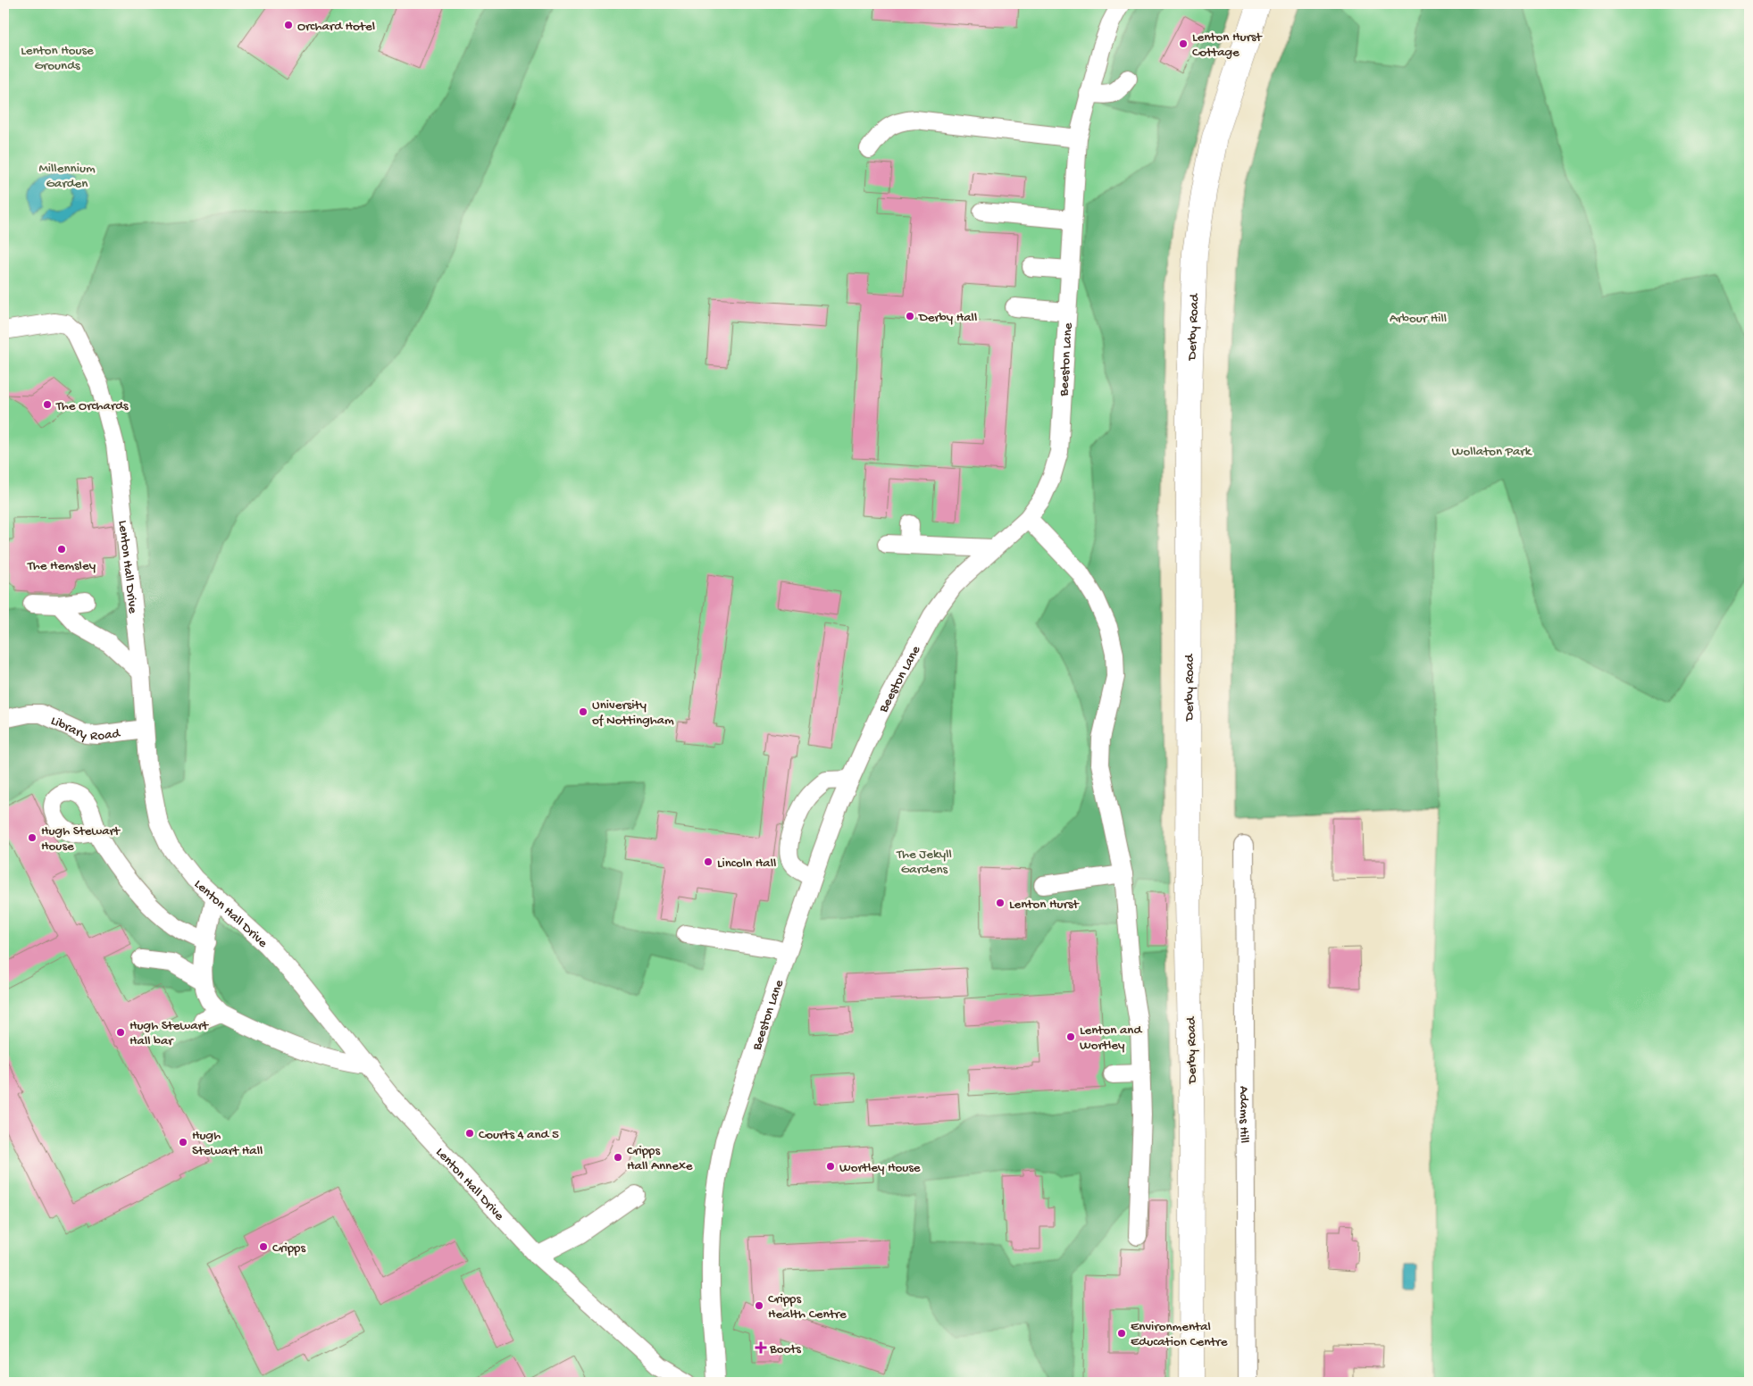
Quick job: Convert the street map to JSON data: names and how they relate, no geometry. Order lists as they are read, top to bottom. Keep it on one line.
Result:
{"streets":{"highway":["Derby Road"],"street":["Beeston Lane","Lenton Hall Drive","Library Road","Adams Hill"]},"crossings":[["Lenton Hall Drive","Library Road"]],"parks":["Lenton House Grounds","Millennium Garden","Arbour Hill","Wollaton Park","The Jekyll Gardens"],"places":{"other":["Orchard Hotel","Lenton Hurst Cottage","Derby Hall","The Orchards","The Hemsley","University of Nottingham","Hugh Stewart House","Lincoln Hall","Lenton Hurst","Hugh Stewart Hall bar","Lenton and Wortley","Courts 4 and 5","Hugh Stewart Hall","Cripps Hall Annexe","Wortley House","Cripps","Cripps Health Centre","Environmental Education Centre"],"health":["Boots"]}}
